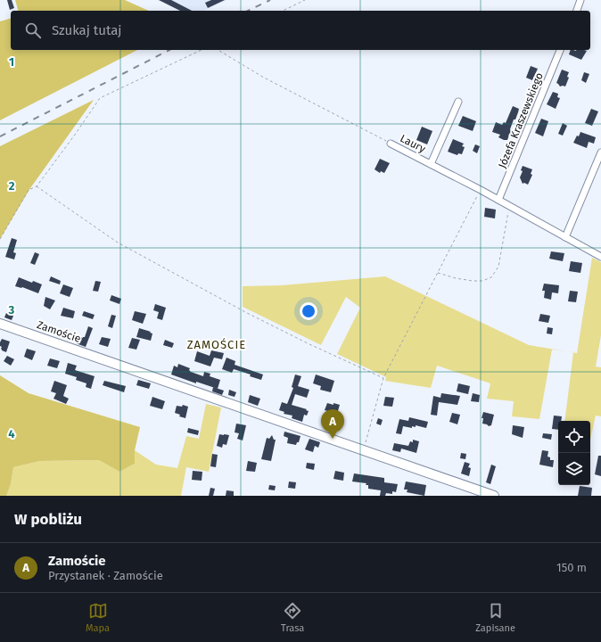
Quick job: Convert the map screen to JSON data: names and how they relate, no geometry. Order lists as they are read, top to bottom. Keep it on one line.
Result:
{"streets":{"street":["Józefa Kraszewskiego","Laury","Zamoście"]},"crossings":[["Józefa Kraszewskiego","Laury"]],"districts":["ZAMOŚCIE"],"page":{"search":"Szukaj tutaj","pins":"A","heading":"W pobliżu","list":[{"mark":"A","name":"Zamoście","note":"Przystanek · Zamoście","value":"150 m"}],"nav":["Mapa","Trasa","Zapisane"]},"grid":{"rows":["1","2","3","4"]}}
